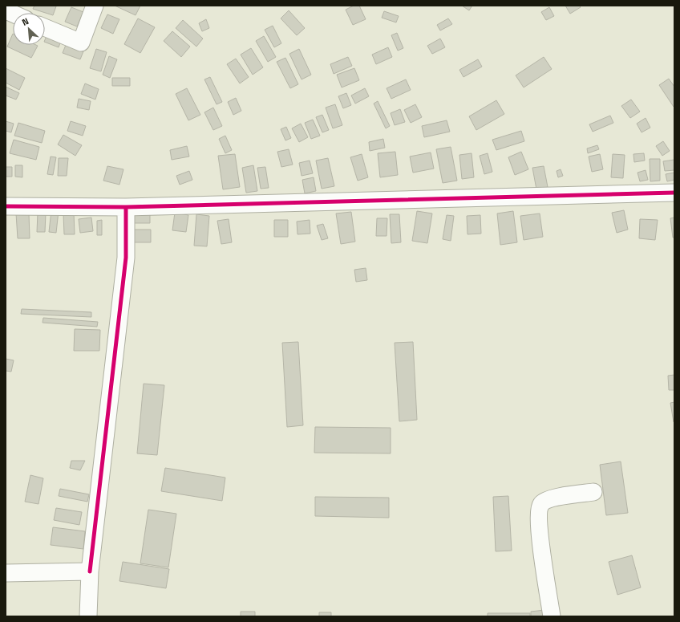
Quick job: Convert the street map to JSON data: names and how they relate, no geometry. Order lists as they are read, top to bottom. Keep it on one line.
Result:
{"north":"top left"}
